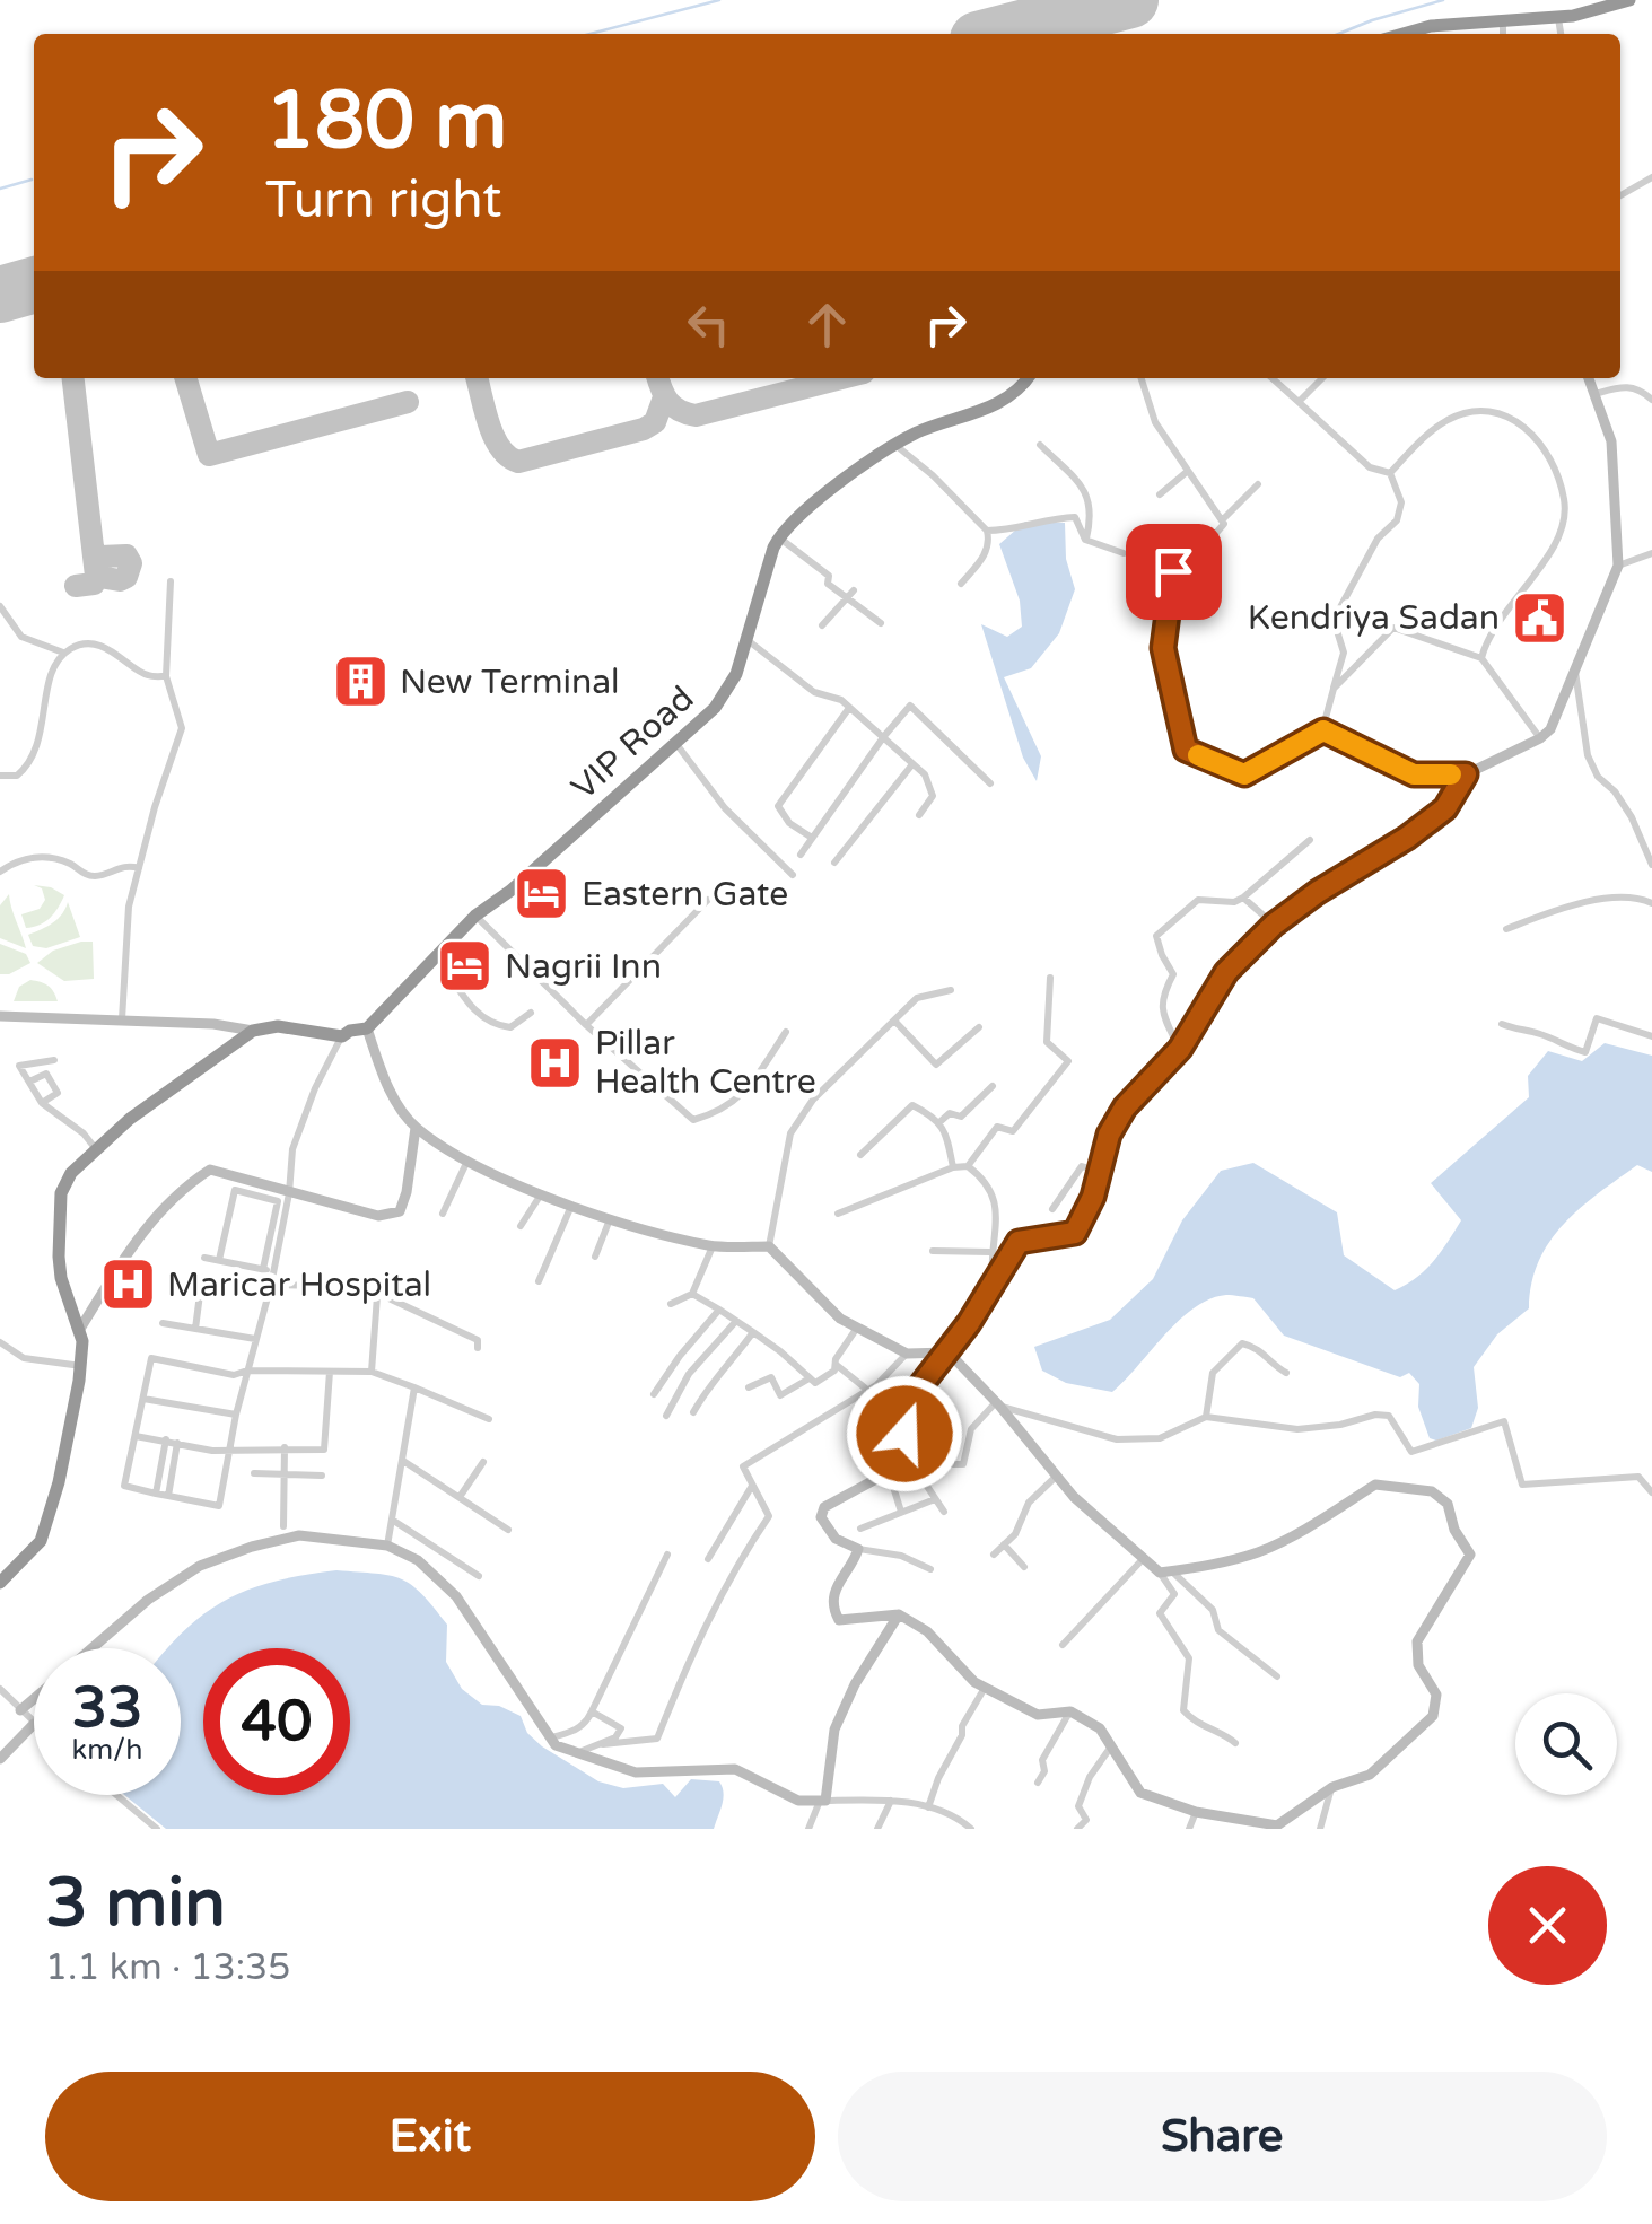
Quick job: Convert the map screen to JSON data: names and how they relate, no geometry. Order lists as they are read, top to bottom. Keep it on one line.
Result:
{"streets":{"highway":["VIP Road"]},"places":{"public building":["Kendriya Sadan"],"building":["New Terminal"],"hotel":["Eastern Gate","Nagrii Inn"],"hospital":["Pillar Health Centre","Maricar Hospital"]},"page":{"turn":["180 m","Turn right"],"speed":"33 km/h","limit":"40","heading":["3 min","1.1 km · 13:35"],"buttons":["Exit","Share"]}}
